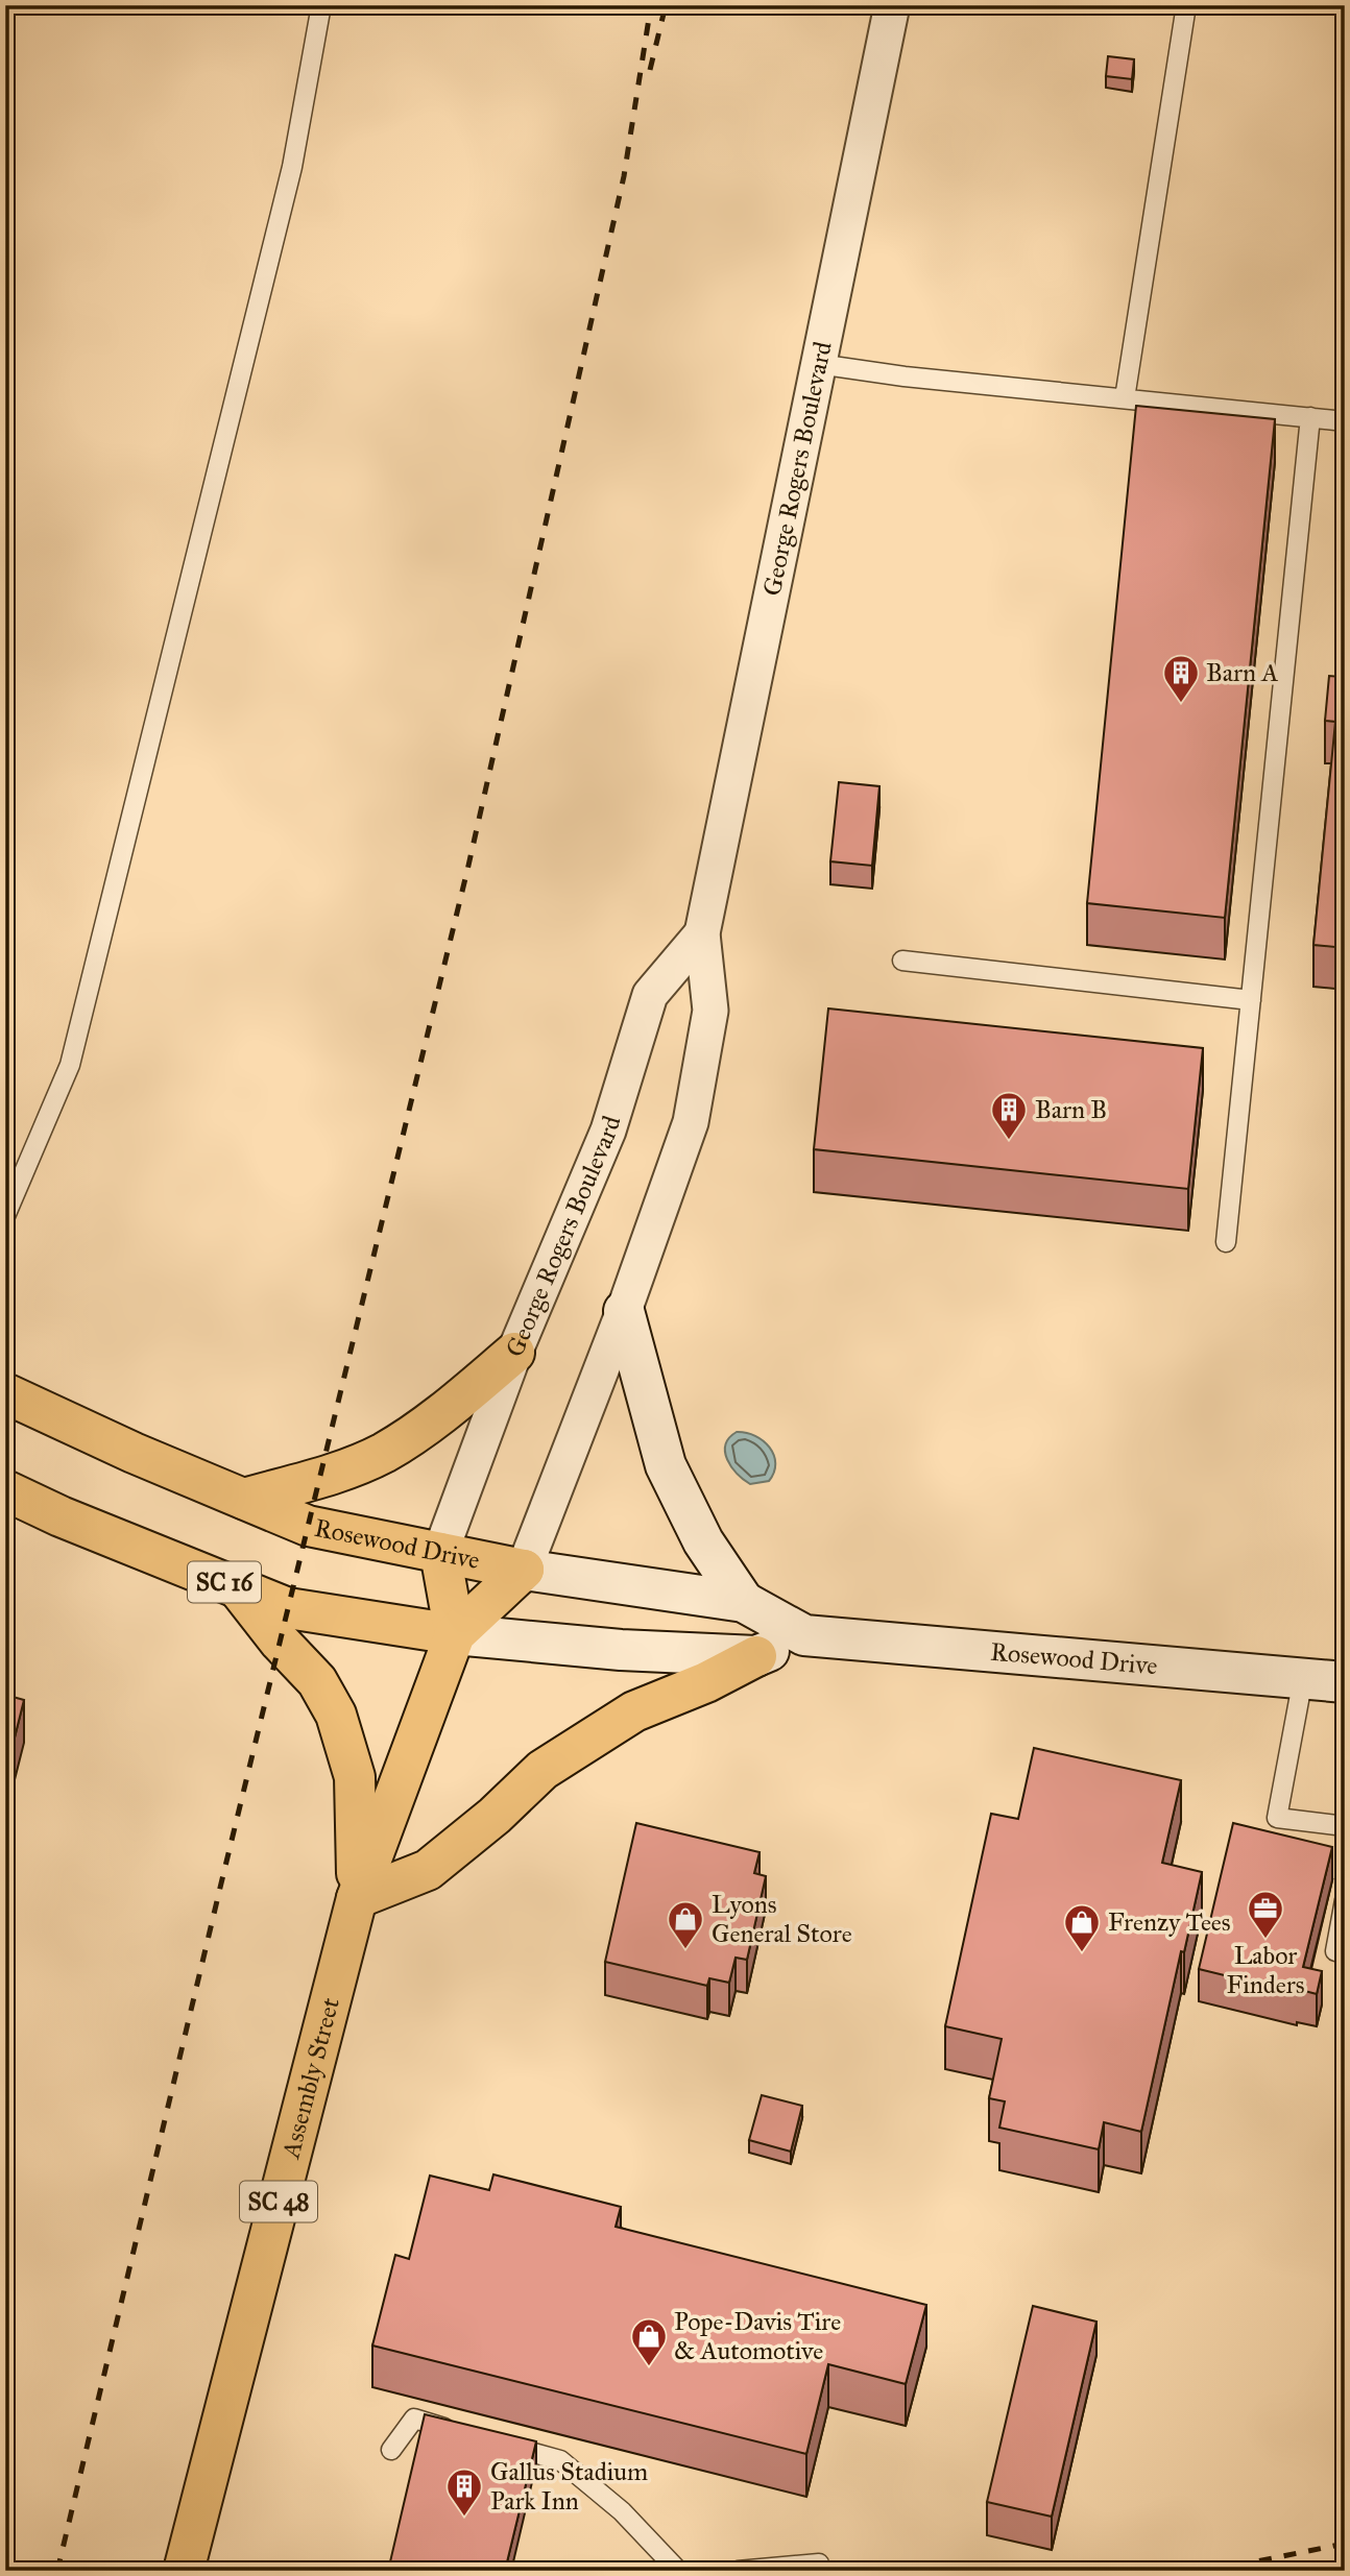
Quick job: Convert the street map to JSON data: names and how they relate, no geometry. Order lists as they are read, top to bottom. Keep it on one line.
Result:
{"streets":{"main road":["Rosewood Drive","SC 16","Assembly Street","SC 48"],"street":["George Rogers Boulevard"]},"crossings":[["George Rogers Boulevard","Rosewood Drive"],["George Rogers Boulevard","Assembly Street"],["Rosewood Drive","Assembly Street"]],"places":{"building":["Barn A","Barn B","Gallus Stadium Park Inn"],"office":["Labor Finders"],"shop":["Lyons General Store","Frenzy Tees","Pope-Davis Tire & Automotive"]}}
